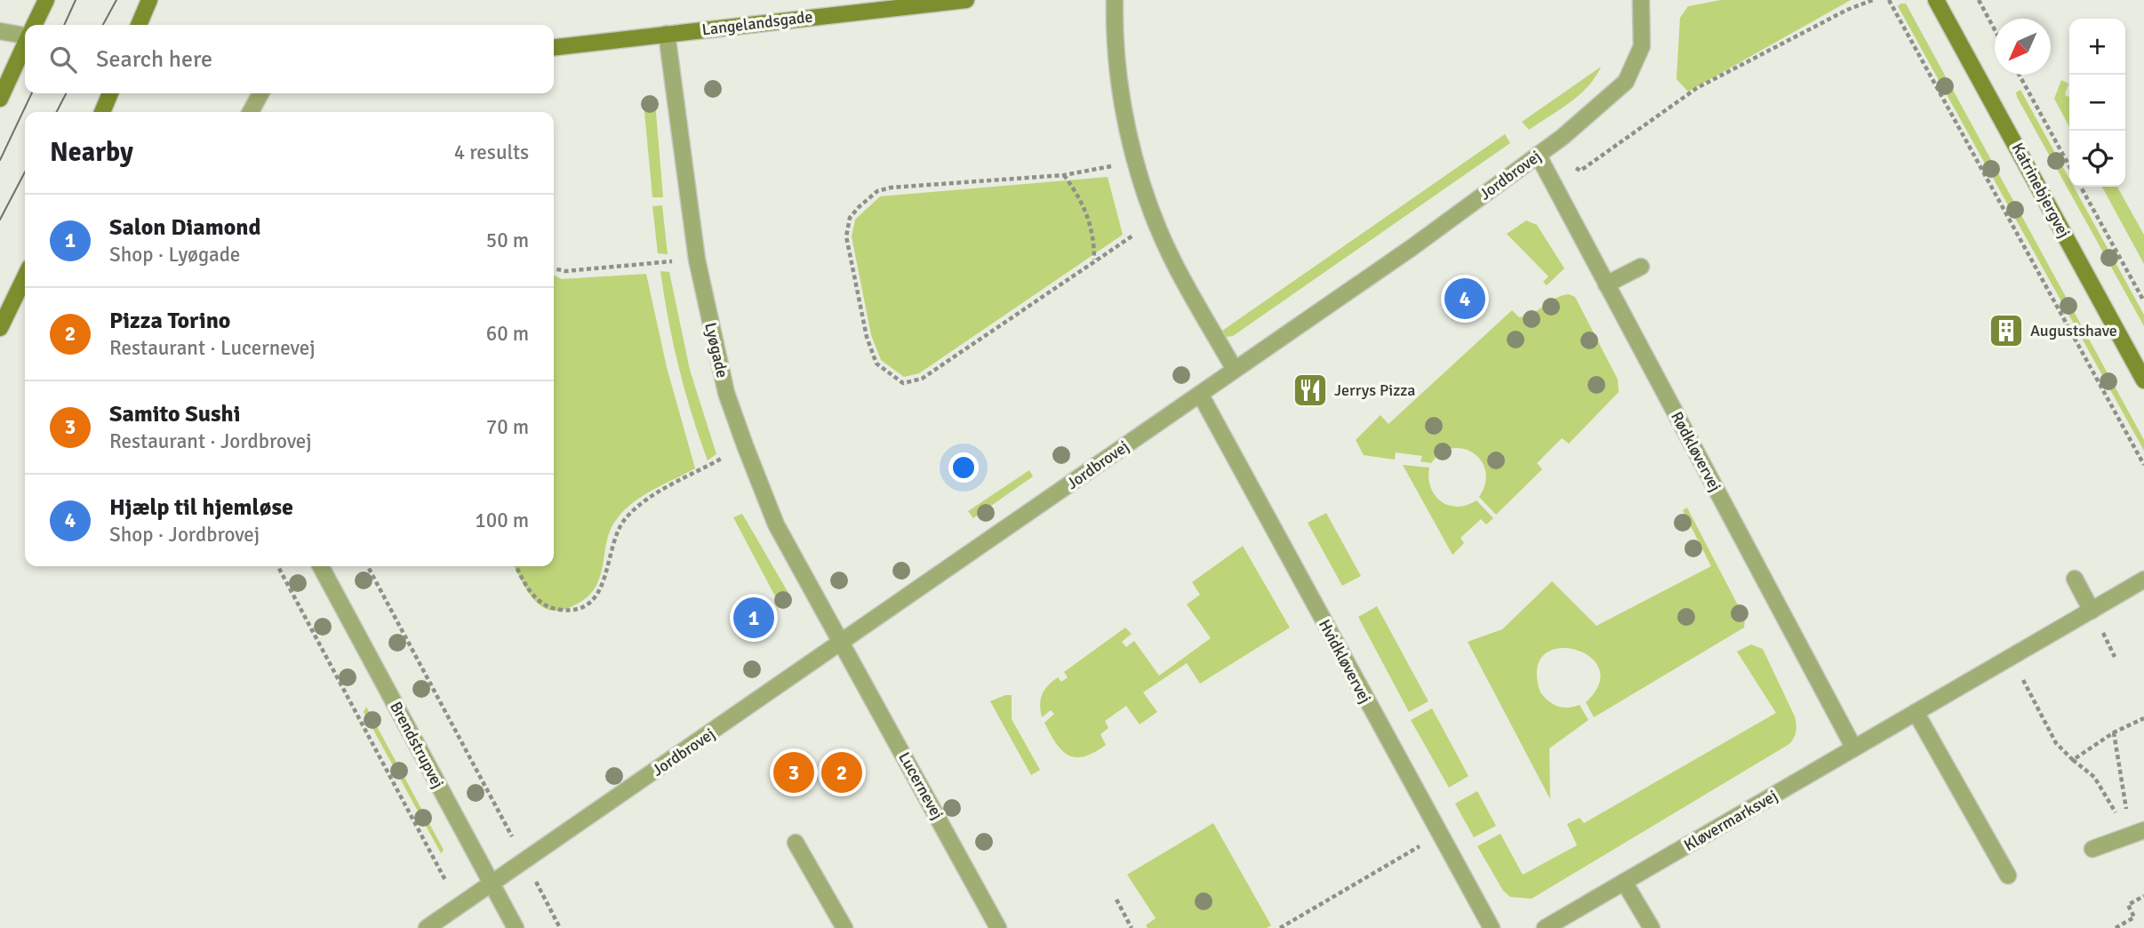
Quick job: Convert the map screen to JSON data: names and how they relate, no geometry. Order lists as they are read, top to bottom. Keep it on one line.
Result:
{"streets":{"street":["Langelandsgade","Jordbrovej","Katrinebjergvej","Lyøgade","Rødkløvervej","Hvidkløvervej","Brendstrupvej","Lucernevej","Kløvermarksvej"]},"crossings":[["Langelandsgade","Lyøgade"],["Jordbrovej","Lyøgade"],["Jordbrovej","Rødkløvervej"],["Jordbrovej","Hvidkløvervej"],["Jordbrovej","Brendstrupvej"],["Jordbrovej","Lucernevej"],["Lyøgade","Lucernevej"],["Rødkløvervej","Kløvermarksvej"]],"places":{"building":["Augustshave"],"restaurant":["Jerrys Pizza"]},"north":"bottom left","page":{"map_buttons":["+","−"],"search":"Search here","heading":["Nearby","4 results"],"list":[{"mark":"1","name":"Salon Diamond","note":"Shop · Lyøgade","value":"50 m"},{"mark":"2","name":"Pizza Torino","note":"Restaurant · Lucernevej","value":"60 m"},{"mark":"3","name":"Samito Sushi","note":"Restaurant · Jordbrovej","value":"70 m"},{"mark":"4","name":"Hjælp til hjemløse","note":"Shop · Jordbrovej","value":"100 m"}],"pins":["4","1","2","3"]}}
